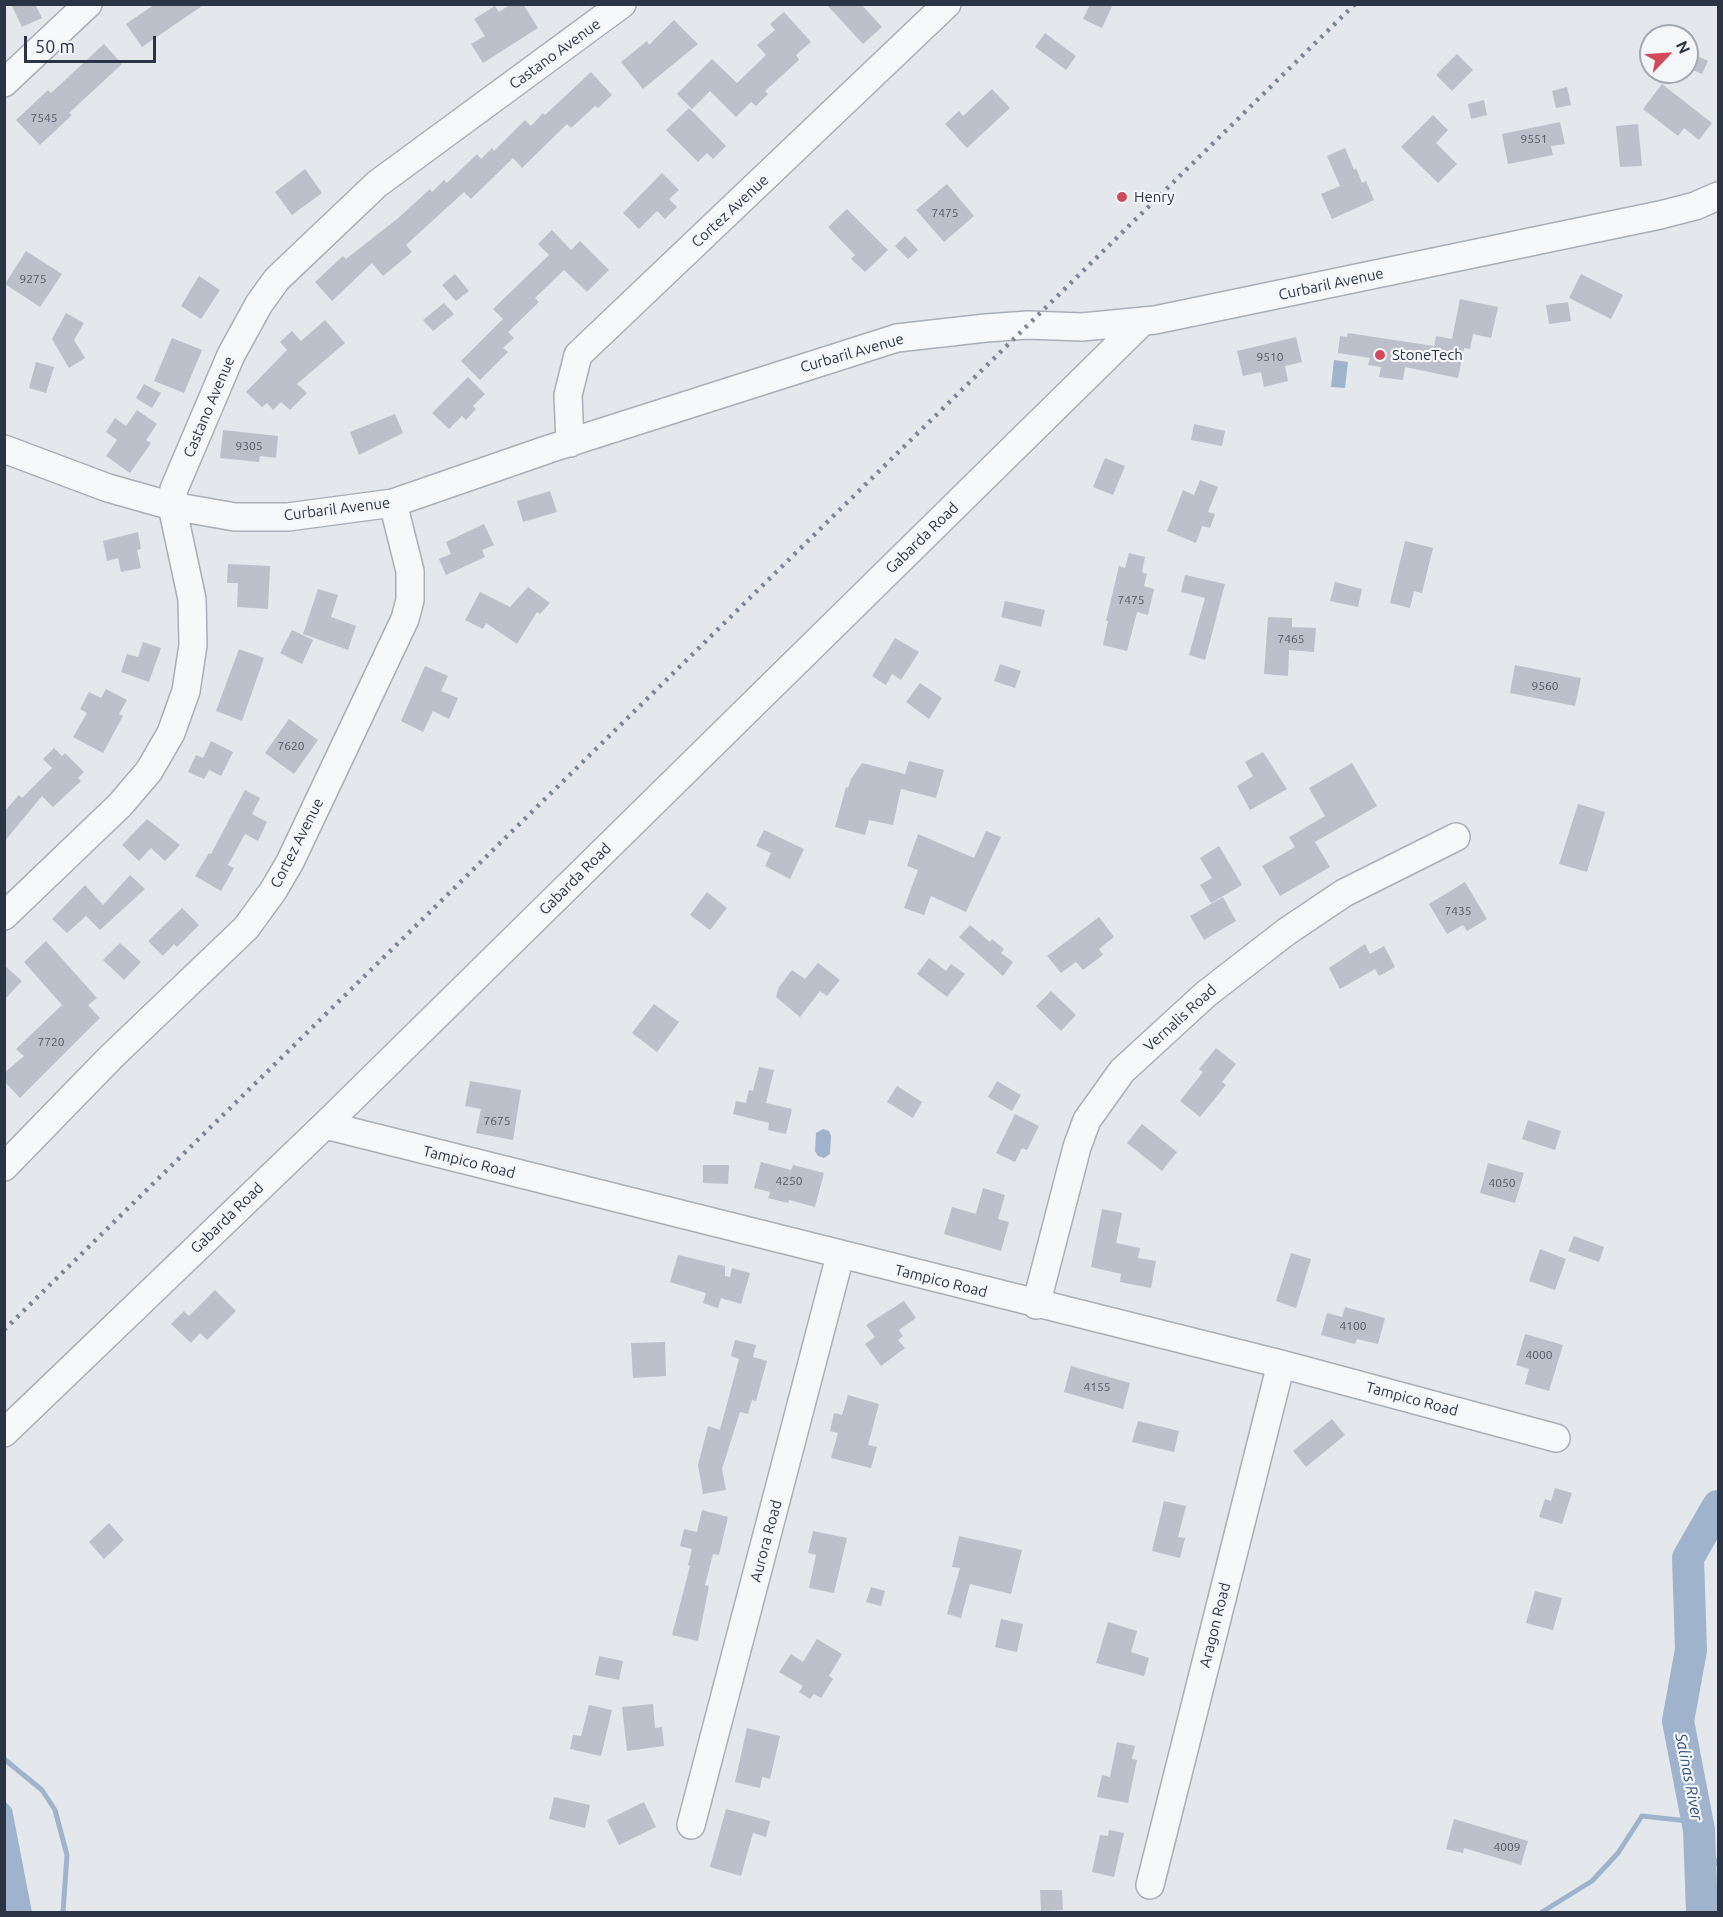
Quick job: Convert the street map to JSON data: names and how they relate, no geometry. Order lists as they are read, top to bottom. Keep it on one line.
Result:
{"streets":{"street":["Castano Avenue","Cortez Avenue","Curbaril Avenue","Gabarda Road","Vernalis Road","Tampico Road","Aurora Road","Aragon Road"]},"crossings":[["Castano Avenue","Curbaril Avenue"],["Cortez Avenue","Curbaril Avenue"],["Curbaril Avenue","Gabarda Road"],["Gabarda Road","Tampico Road"],["Vernalis Road","Tampico Road"],["Tampico Road","Aurora Road"],["Tampico Road","Aragon Road"]],"water":["Salinas River"],"places":["Henry","StoneTech"],"house_numbers":["7545","9551","7475","9275","9510","9305","7475","7465","9560","7620","7435","7720","7675","4250","4050","4100","4000","4155","4009"],"scale_bar":"50 m","north":"top right"}
